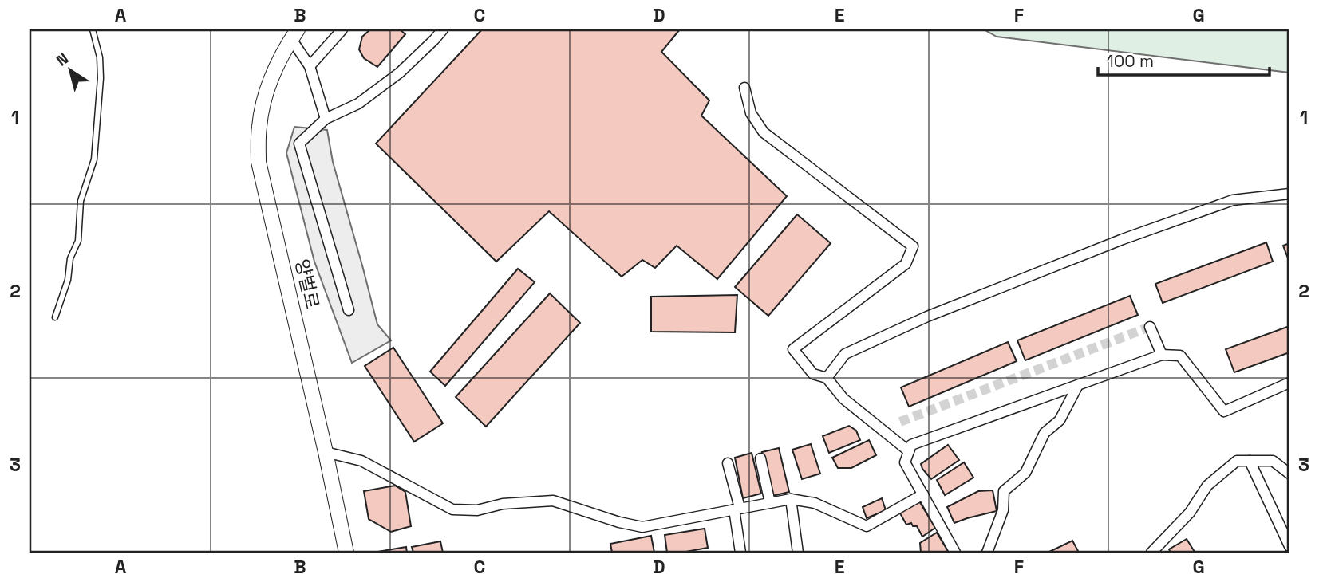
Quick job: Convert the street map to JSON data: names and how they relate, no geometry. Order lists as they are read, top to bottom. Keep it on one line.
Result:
{"streets":{"street":["양벌로"]},"scale_bar":"100 m","north":"top left","grid":{"columns":["A","B","C","D","E","F","G"],"rows":["1","2","3"]}}
